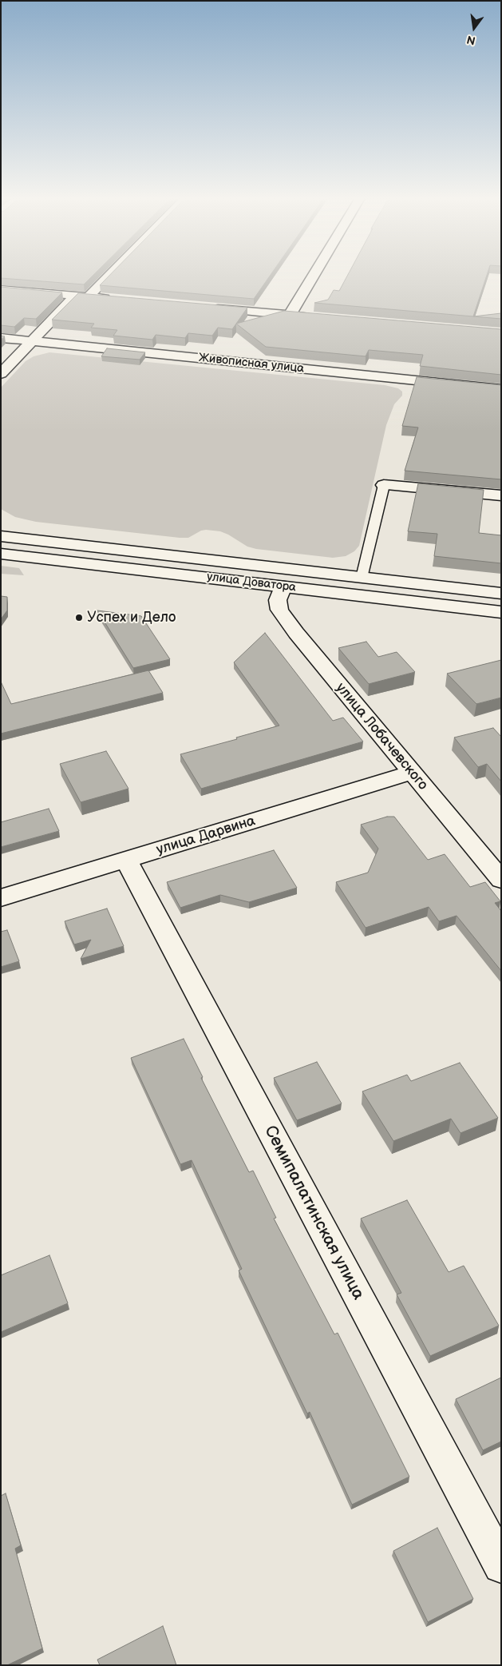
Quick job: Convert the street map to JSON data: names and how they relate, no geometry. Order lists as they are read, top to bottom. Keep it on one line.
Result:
{"streets":{"street":["Живописная улица","улица Доватора","улица Лобачевского","улица Дарвина","Семипалатинская улица"]},"crossings":[["улица Доватора","улица Лобачевского"],["улица Лобачевского","улица Дарвина"],["улица Дарвина","Семипалатинская улица"]],"places":["Успех и Дело"],"north":"bottom"}
